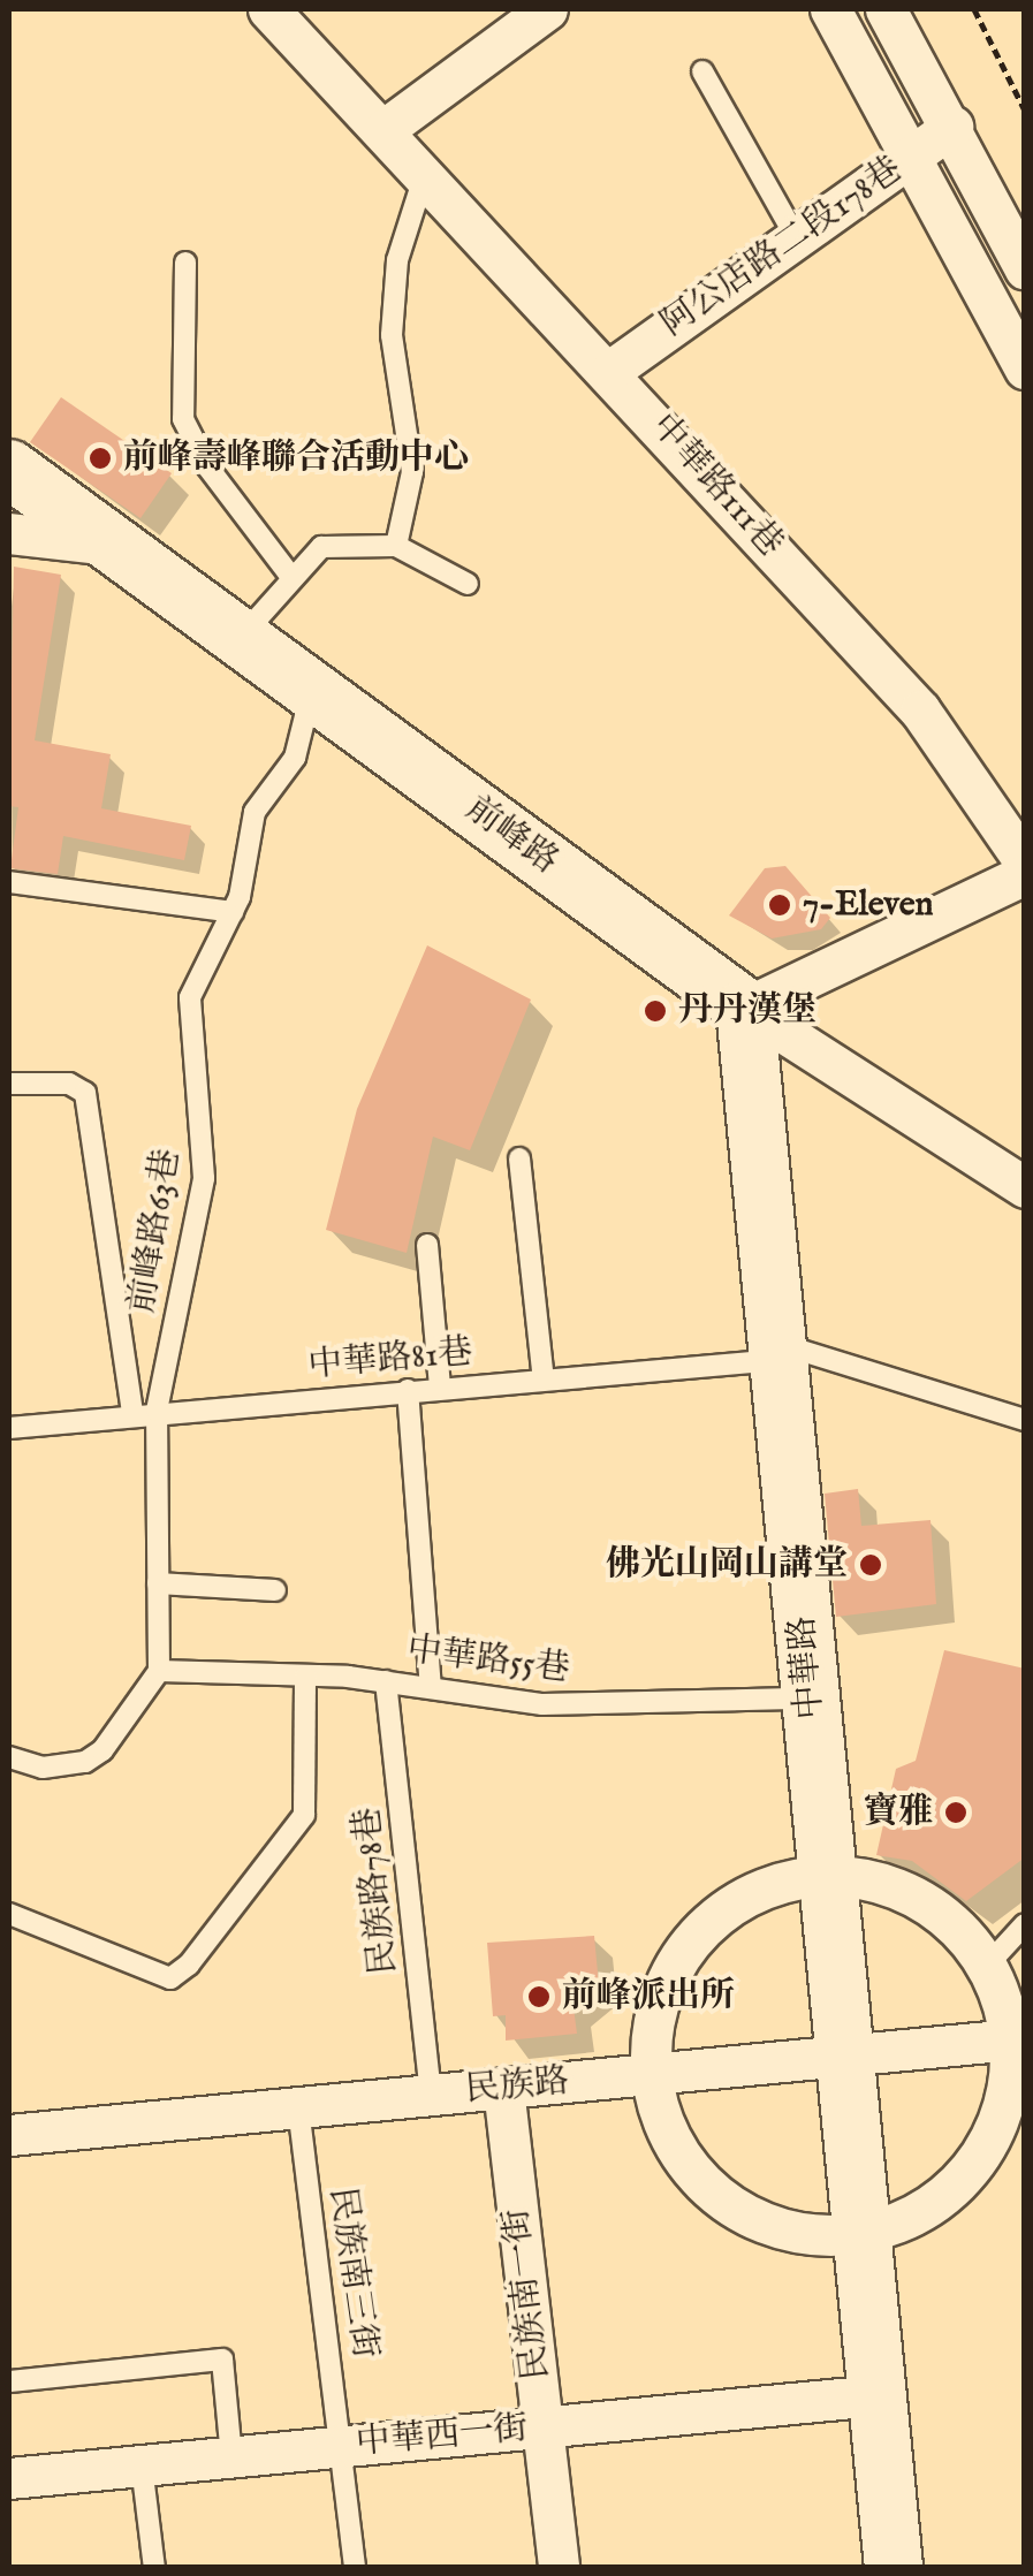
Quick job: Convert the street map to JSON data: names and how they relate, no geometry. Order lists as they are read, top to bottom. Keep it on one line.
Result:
{"streets":{"main road":["前峰路","中華路"],"street":["阿公店路二段178巷","中華路111巷","民族路","民族南一街","中華西一街"],"lane":["前峰路63巷","中華路81巷","中華路55巷","民族路78巷","民族南三街"]},"crossings":[["阿公店路二段178巷","中華路111巷"],["前峰路","前峰路63巷"],["前峰路","中華路"],["前峰路63巷","中華路81巷"],["前峰路63巷","中華路55巷"],["中華路81巷","中華路"],["中華路55巷","中華路"],["中華路55巷","民族路78巷"],["中華路","民族路"],["中華路","中華西一街"],["民族路78巷","民族路"],["民族路","民族南三街"],["民族路","民族南一街"],["民族南三街","中華西一街"],["民族南一街","中華西一街"]],"places":["前峰壽峰聯合活動中心","7-Eleven","丹丹漢堡","佛光山岡山講堂","寶雅","前峰派出所"]}
